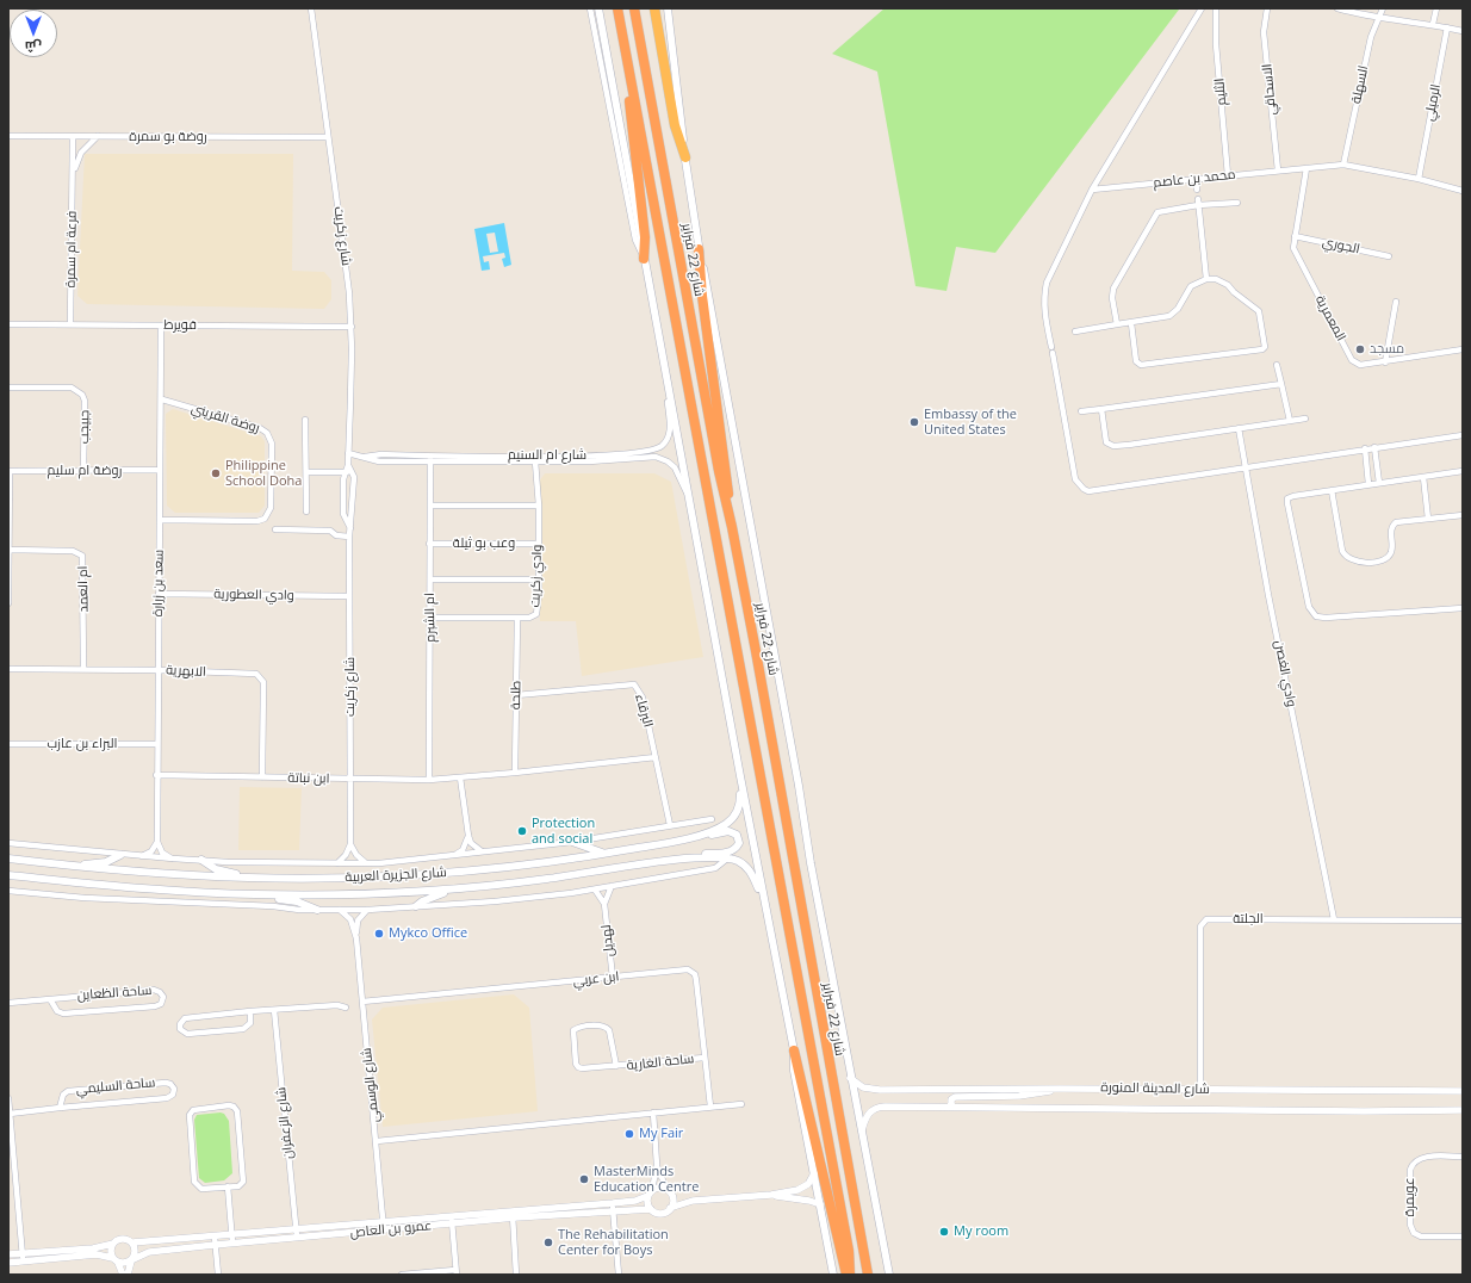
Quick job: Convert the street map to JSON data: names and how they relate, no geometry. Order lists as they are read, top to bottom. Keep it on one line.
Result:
{"streets":{"highway":["شارع 22 فبراير"],"main road":["شارع الجزيرة العربية"],"street":["السهلة","الاسحاقي","الثليم","الرميلي","روضة بو سمرة","محمد بن عاصم","شارع زكريت","الجوري","فرعة ام سمرة","المعمرية","فويرط","روضة القريني","جبيجب","شارع ام السنيم","روضة ام سليم","وعب بو ثيلة","وادي زكريت","سعد بن زرارة","ام العمد","وادي العطورية","ام الشبرم","الابهرية","وادي الغصن","طلحة","البرقاء","البراء بن عازب","ابن نباتة","الجلتة","لهديل","ابن عربي","ساحة الظعاين","ساحة الغارية","شارع الوسمي","ساحة السليمي","شارع المدينة المنورة","شارع الزعفران","عويمرة","عمرو بن العاص"]},"crossings":[["السهلة","محمد بن عاصم"],["الاسحاقي","محمد بن عاصم"],["الثليم","محمد بن عاصم"],["الرميلي","محمد بن عاصم"],["روضة بو سمرة","شارع زكريت"],["روضة بو سمرة","فرعة ام سمرة"],["محمد بن عاصم","المعمرية"],["شارع زكريت","فويرط"],["شارع زكريت","شارع ام السنيم"],["شارع زكريت","وادي العطورية"],["شارع زكريت","ابن نباتة"],["الجوري","المعمرية"],["فرعة ام سمرة","فويرط"],["شارع 22 فبراير","شارع المدينة المنورة"],["فويرط","سعد بن زرارة"],["روضة القريني","سعد بن زرارة"],["جبيجب","روضة ام سليم"],["شارع ام السنيم","وادي زكريت"],["شارع ام السنيم","ام الشبرم"],["روضة ام سليم","سعد بن زرارة"],["وعب بو ثيلة","وادي زكريت"],["وعب بو ثيلة","ام الشبرم"],["وادي زكريت","ام الشبرم"],["وادي زكريت","طلحة"],["سعد بن زرارة","وادي العطورية"],["سعد بن زرارة","الابهرية"],["سعد بن زرارة","البراء بن عازب"],["سعد بن زرارة","ابن نباتة"],["ام العمد","الابهرية"],["ام الشبرم","ابن نباتة"],["الابهرية","ابن نباتة"],["وادي الغصن","الجلتة"],["طلحة","البرقاء"],["طلحة","ابن نباتة"],["البرقاء","ابن نباتة"],["البرقاء","شارع الجزيرة العربية"],["الجلتة","شارع المدينة المنورة"],["لهديل","ابن عربي"],["ابن عربي","ساحة الغارية"],["ابن عربي","شارع الوسمي"],["شارع الوسمي","عمرو بن العاص"],["شارع الزعفران","عمرو بن العاص"]],"places":["مسجد","Embassy of the United States","Philippine School Doha","Protection and social","Mykco Office","My Fair","MasterMinds Education Centre","My room","The Rehabilitation Center for Boys"],"north":"bottom"}
